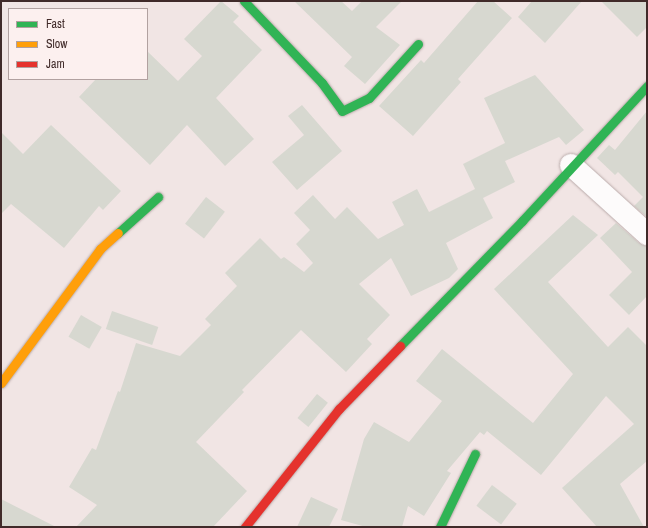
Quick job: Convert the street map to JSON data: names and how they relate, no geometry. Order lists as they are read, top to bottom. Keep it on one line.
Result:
{"legend":["Fast","Slow","Jam"]}
